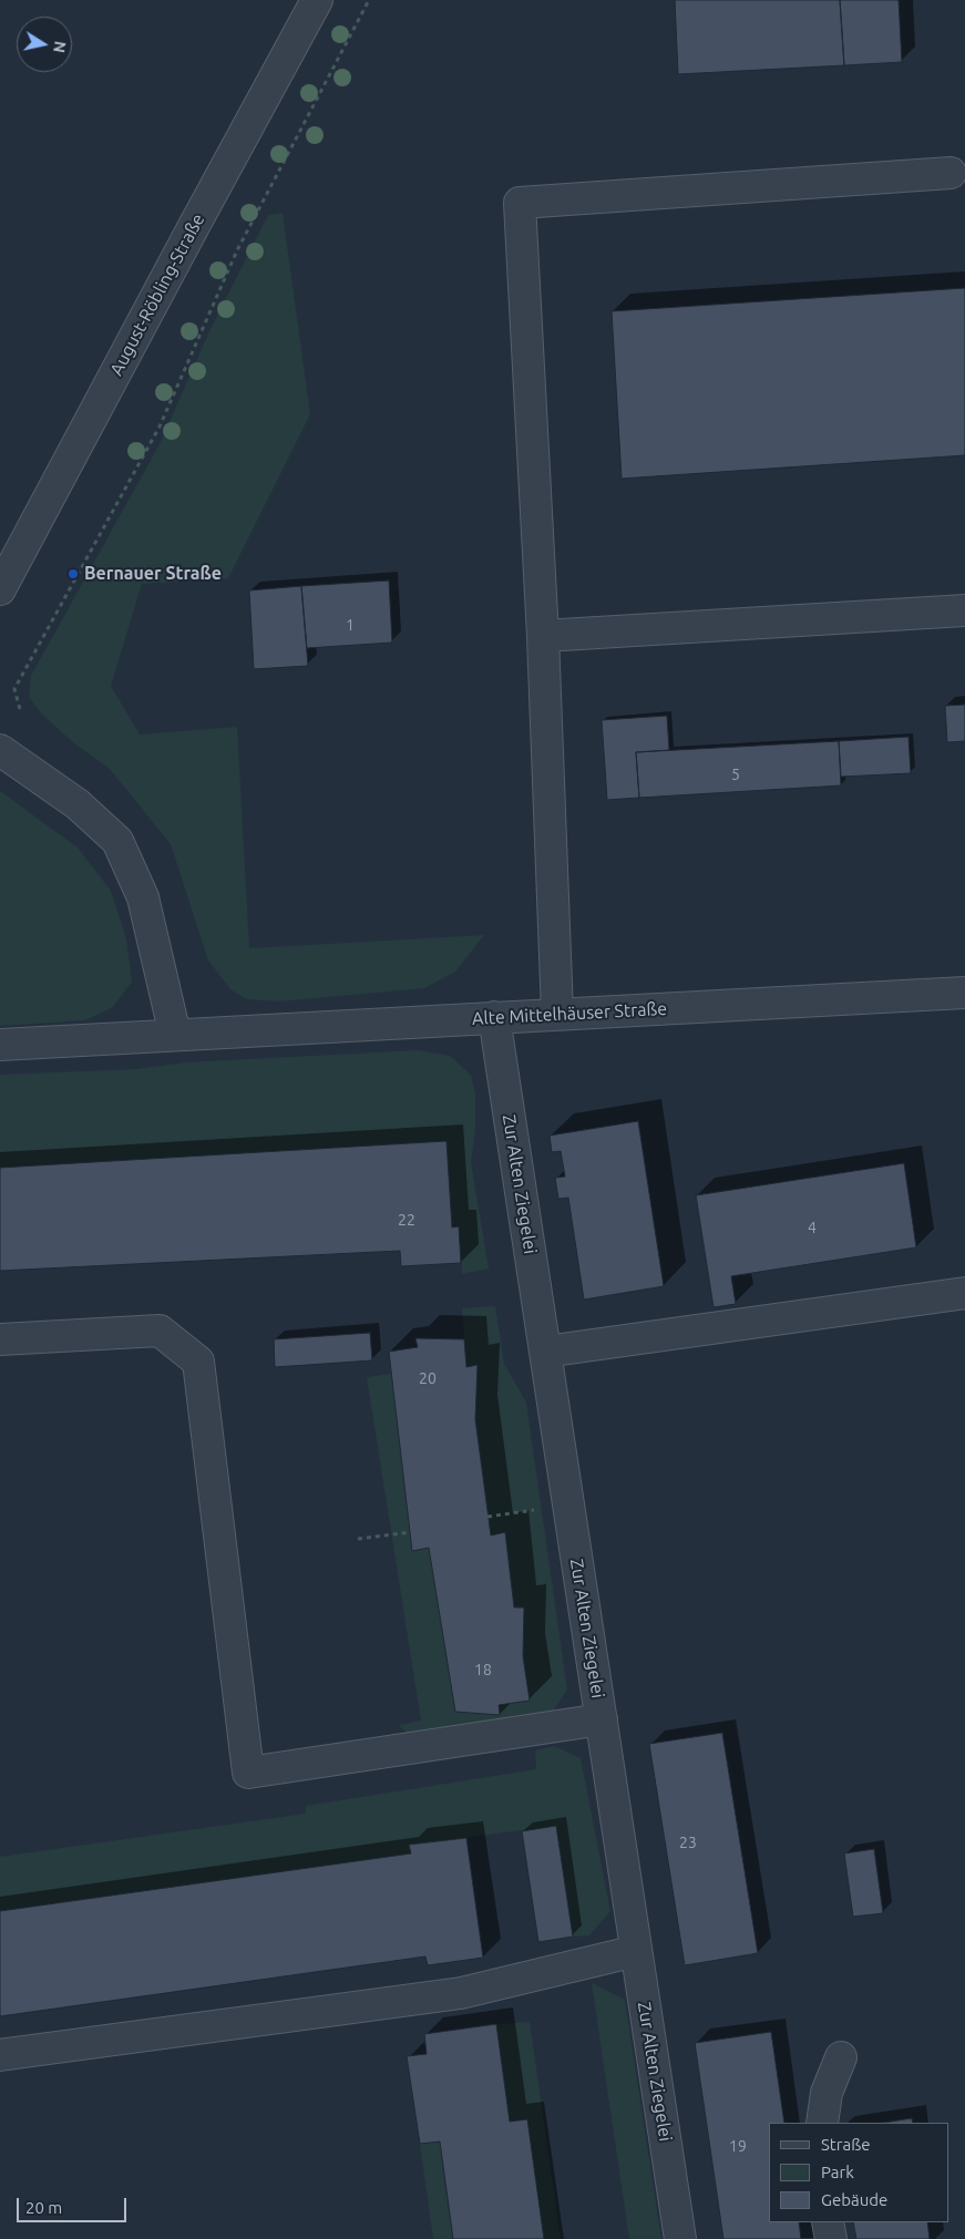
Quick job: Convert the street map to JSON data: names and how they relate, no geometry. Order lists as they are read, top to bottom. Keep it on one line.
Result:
{"streets":{"street":["August-Röbling-Straße","Alte Mittelhäuser Straße","Zur Alten Ziegelei"]},"crossings":[["Alte Mittelhäuser Straße","Zur Alten Ziegelei"]],"places":["Bernauer Straße"],"house_numbers":["1","5","22","4","20","18","23","19"],"legend":["Straße","Park","Gebäude"],"scale_bar":"20 m","north":"right"}
